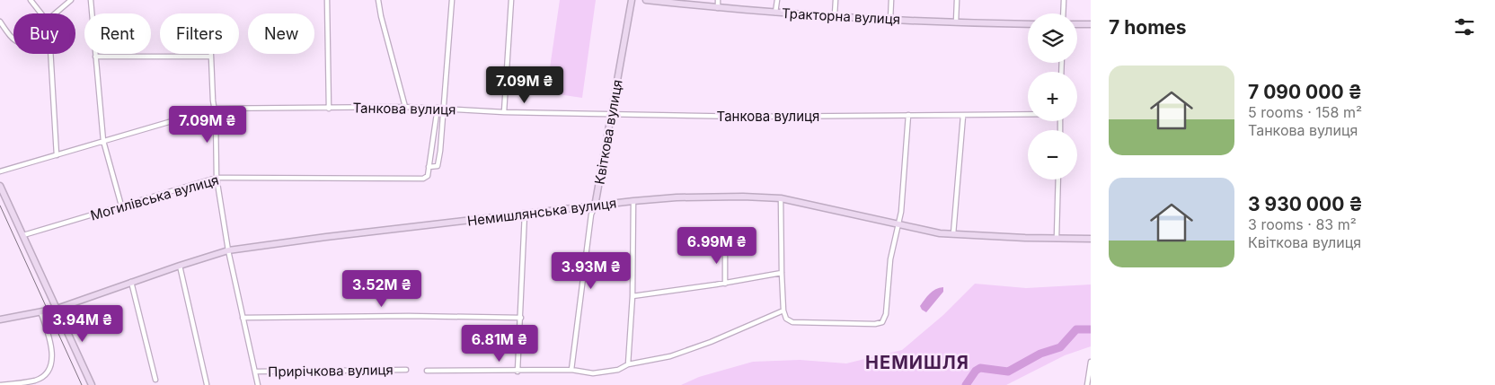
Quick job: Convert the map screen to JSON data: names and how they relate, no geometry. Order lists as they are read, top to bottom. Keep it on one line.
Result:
{"streets":{"street":["Тракторна вулиця","Танкова вулиця","Квіткова вулиця","Могилівська вулиця","Немишлянська вулиця","Прирічкова вулиця"]},"crossings":[["Танкова вулиця","Квіткова вулиця"],["Квіткова вулиця","Немишлянська вулиця"]],"districts":["НЕМИШЛЯ"],"page":{"heading":"7 homes","map_buttons":["+","−"],"chip":["Buy","Rent","Filters","New"],"list":[{"name":"7 090 000 ₴","note":"5 rooms · 158 m² · Танкова вулиця"},{"name":"3 930 000 ₴","note":"3 rooms · 83 m² · Квіткова вулиця"}],"price":["7.09M ₴","7.09M ₴","6.99M ₴","3.93M ₴","3.52M ₴","3.94M ₴","6.81M ₴"]}}
